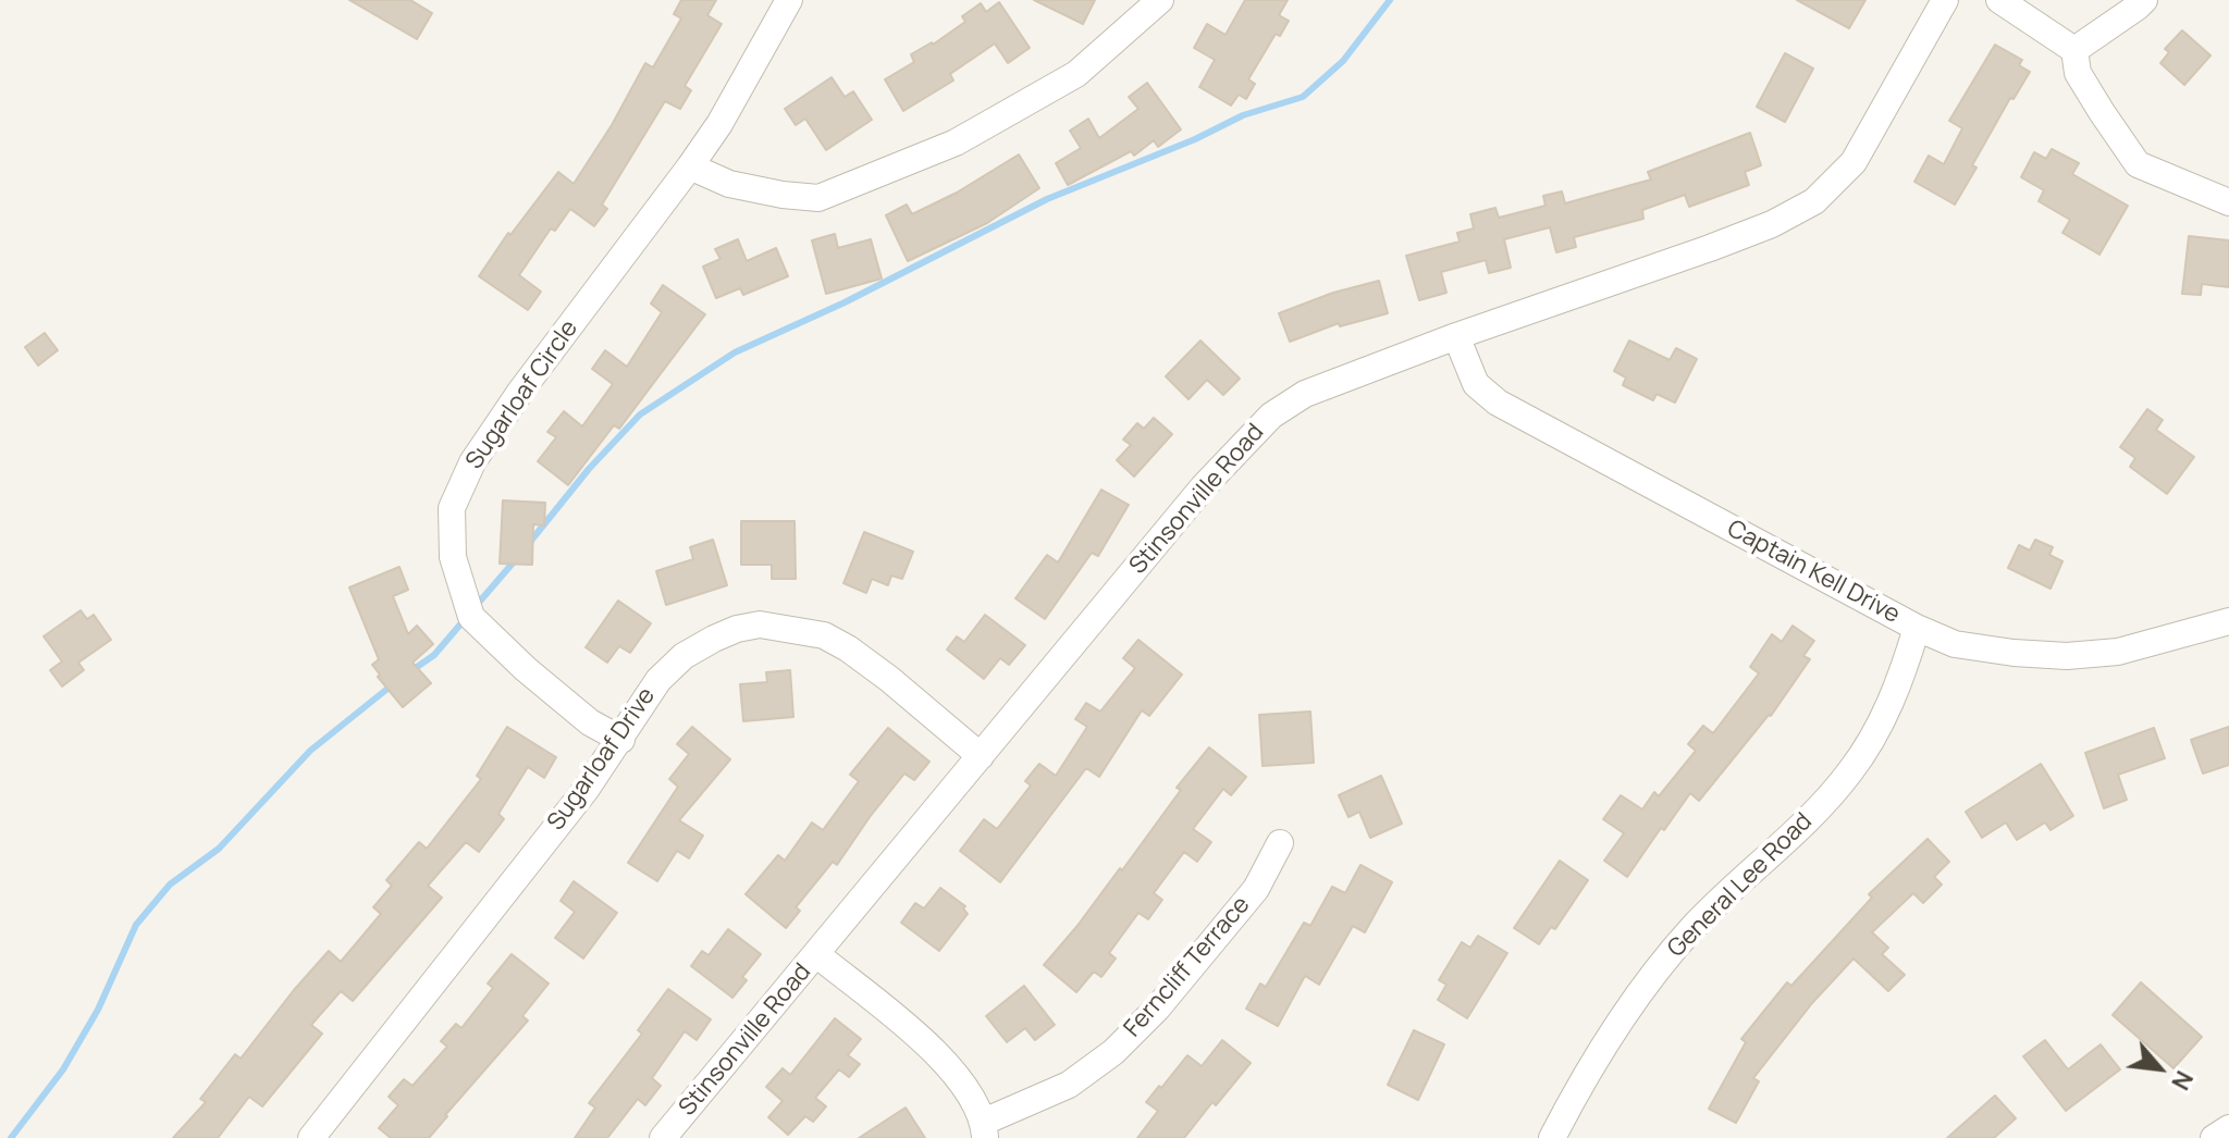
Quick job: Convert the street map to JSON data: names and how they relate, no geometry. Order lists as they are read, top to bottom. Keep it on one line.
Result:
{"streets":{"street":["Sugarloaf Circle","Stinsonville Road","Captain Kell Drive","Sugarloaf Drive","General Lee Road","Ferncliff Terrace"]},"crossings":[["Sugarloaf Circle","Sugarloaf Drive"],["Stinsonville Road","Captain Kell Drive"],["Stinsonville Road","Sugarloaf Drive"],["Captain Kell Drive","General Lee Road"]],"north":"bottom right"}
